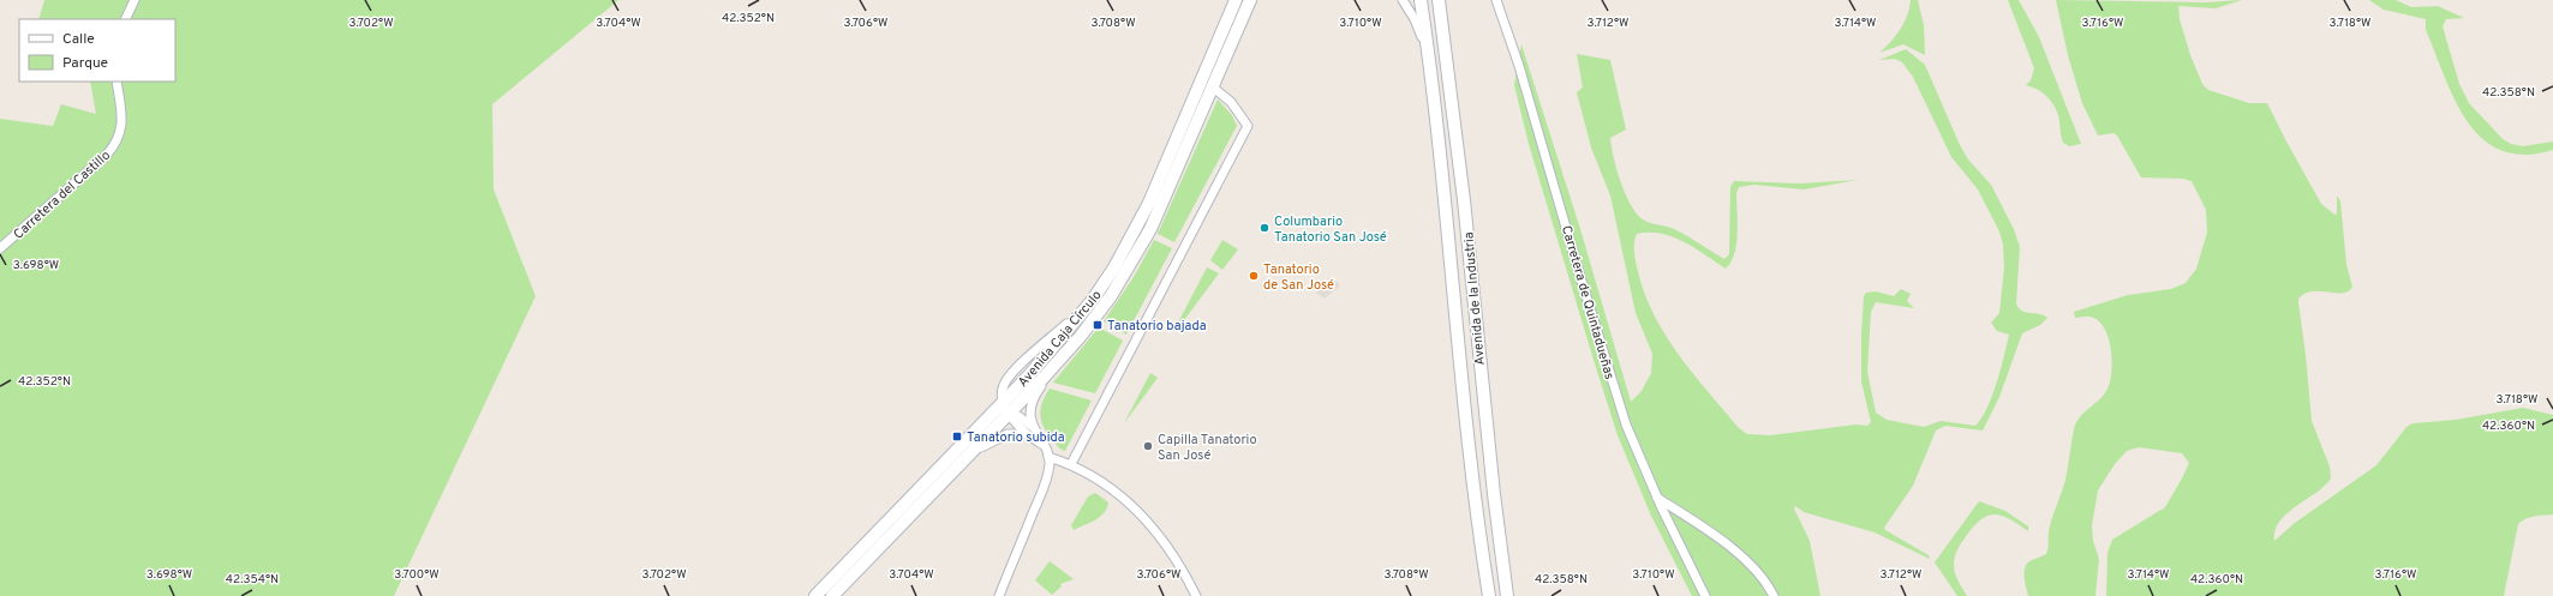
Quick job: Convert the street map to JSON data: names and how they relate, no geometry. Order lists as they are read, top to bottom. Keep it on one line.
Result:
{"streets":{"main road":["Avenida de la Industria","Avenida Caja Círculo"],"street":["Carretera del Castillo","Carretera de Quintadueñas"]},"places":{"other":["Columbario Tanatorio San José","Tanatorio de San José","Capilla Tanatorio San José"],"transit":["Tanatorio bajada","Tanatorio subida"]},"legend":["Calle","Parque"],"coordinates":["42.352°N","3.702°W","3.704°W","3.706°W","3.708°W","3.710°W","3.712°W","3.714°W","3.716°W","3.718°W","42.358°N","3.698°W","42.360°N","3.700°W","42.354°N"]}
